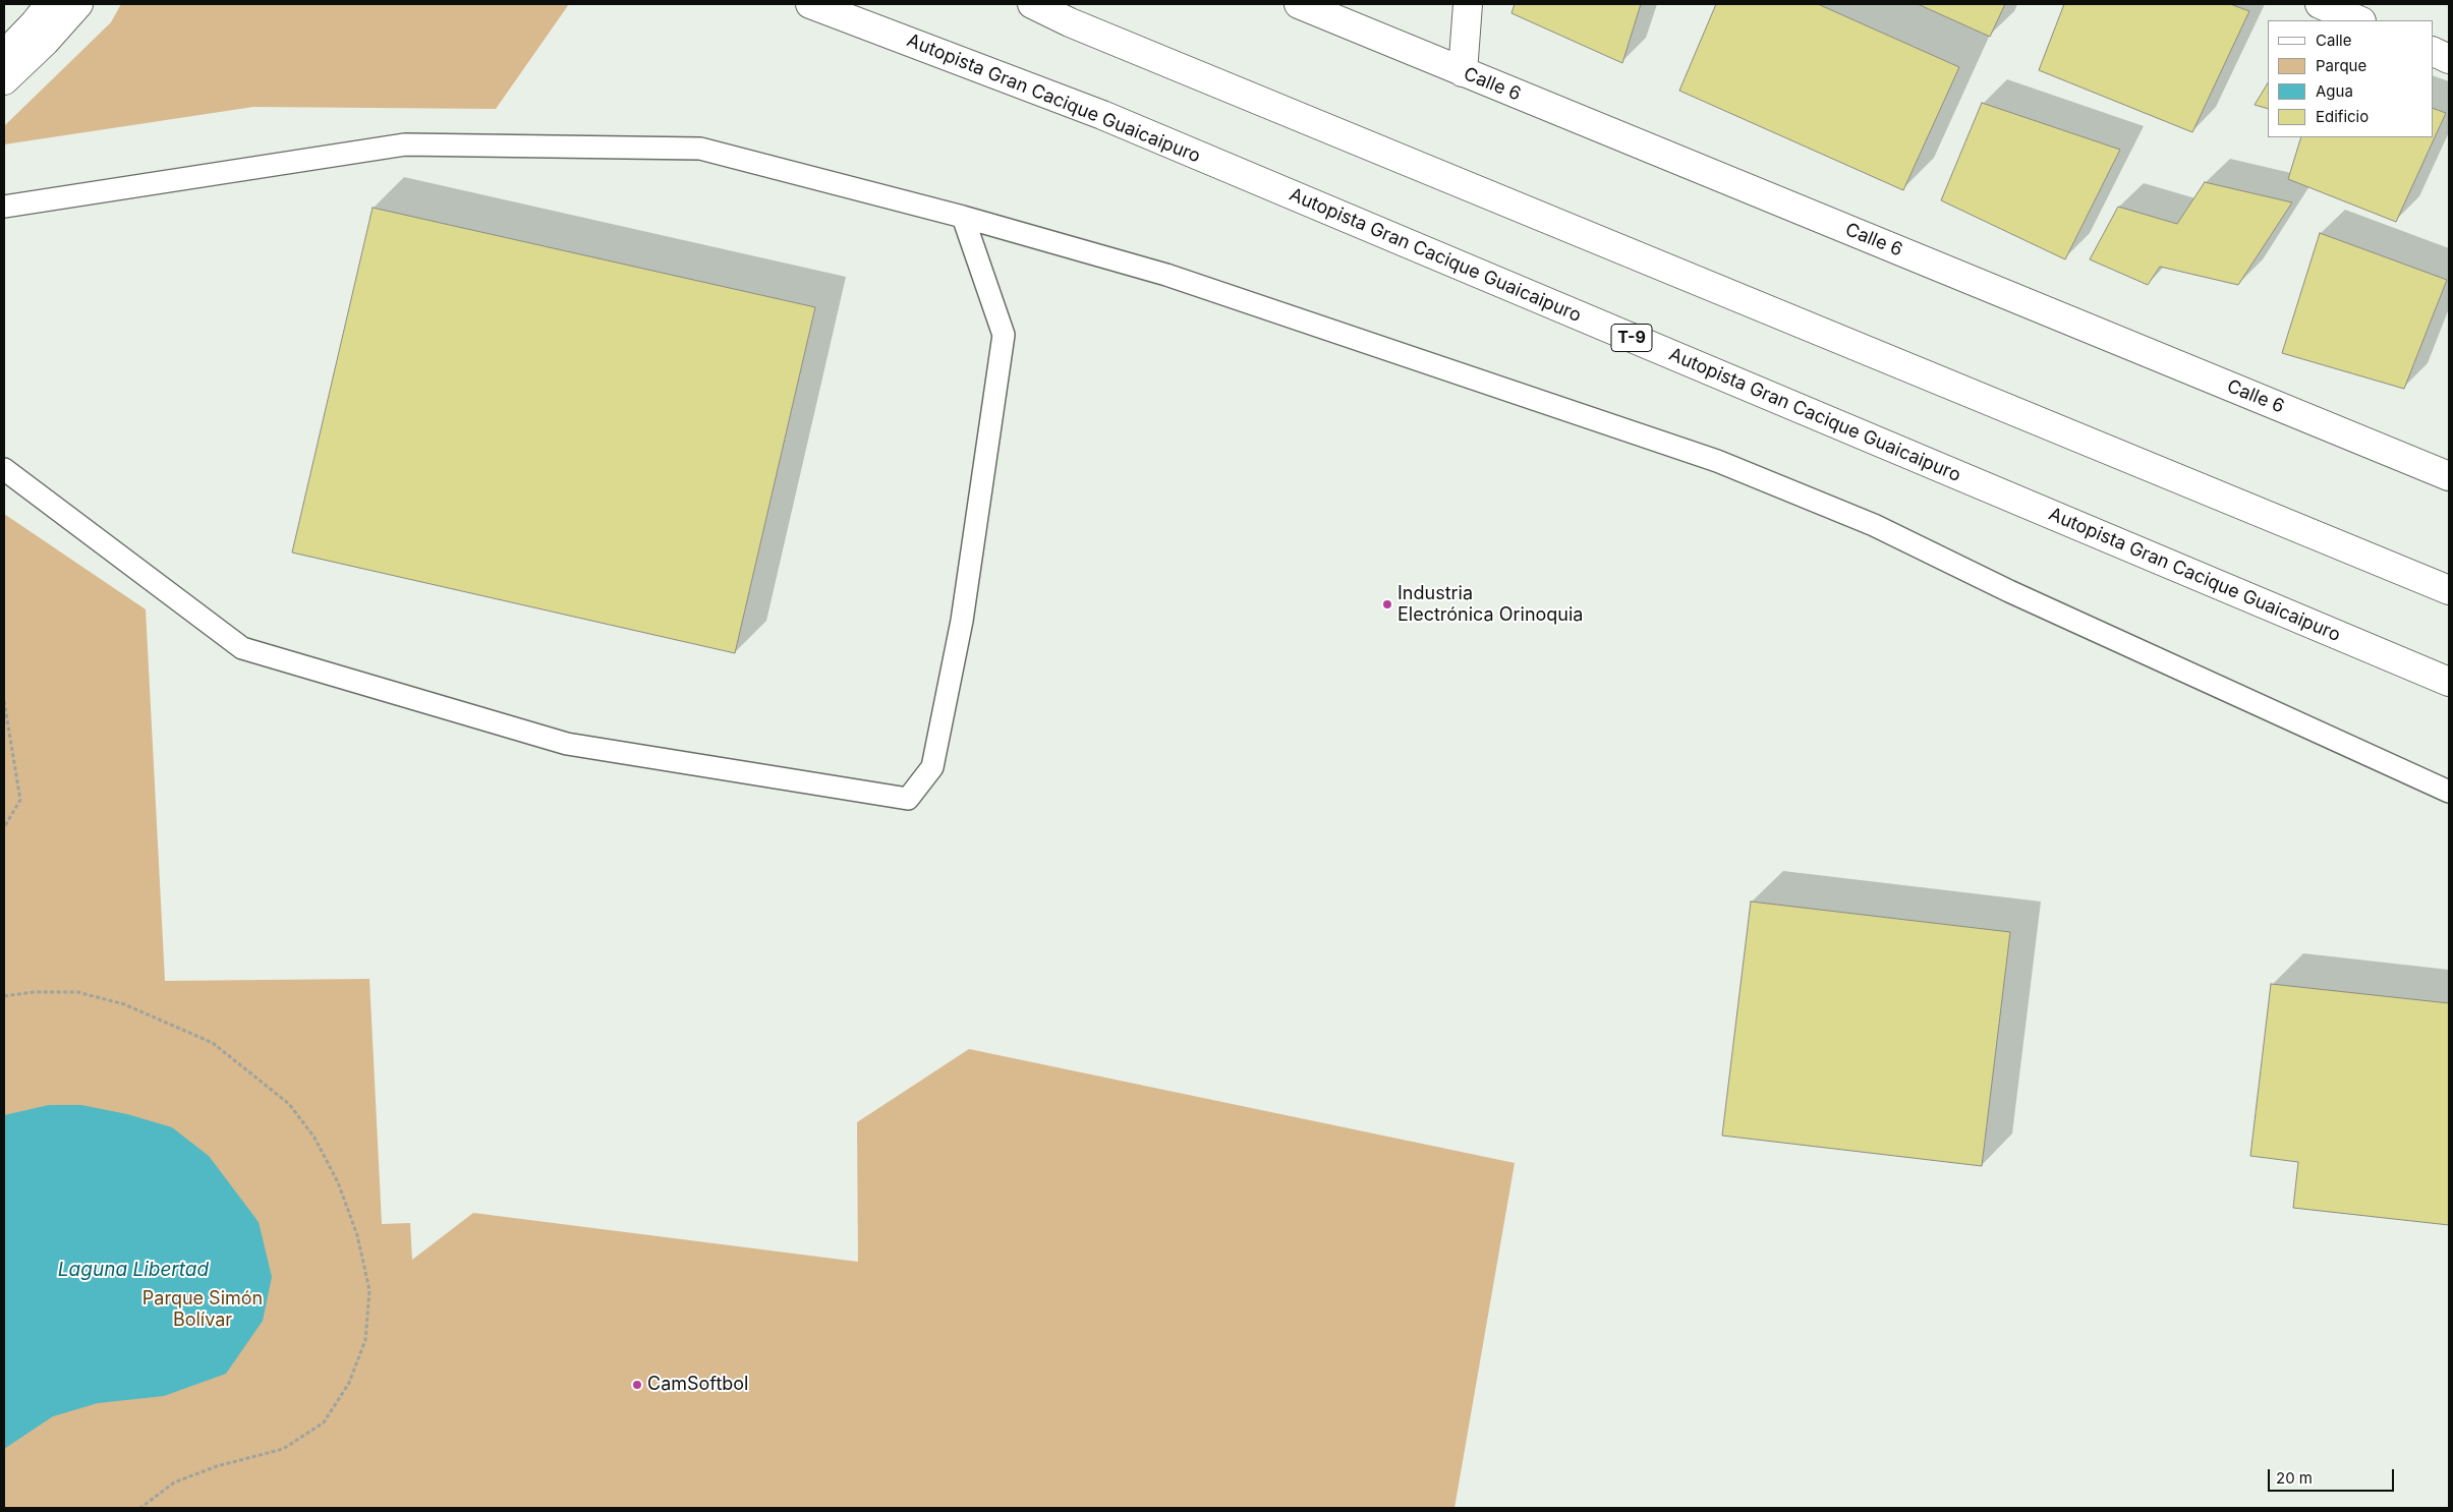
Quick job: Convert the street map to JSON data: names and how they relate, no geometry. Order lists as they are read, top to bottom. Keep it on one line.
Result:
{"streets":{"main road":["Calle 6","Autopista Gran Cacique Guaicaipuro","T-9"]},"water":["Laguna Libertad"],"parks":["Parque Simón Bolívar"],"places":["Industria Electrónica Orinoquia","CamSoftbol"],"legend":["Calle","Parque","Agua","Edificio"],"scale_bar":"20 m"}
